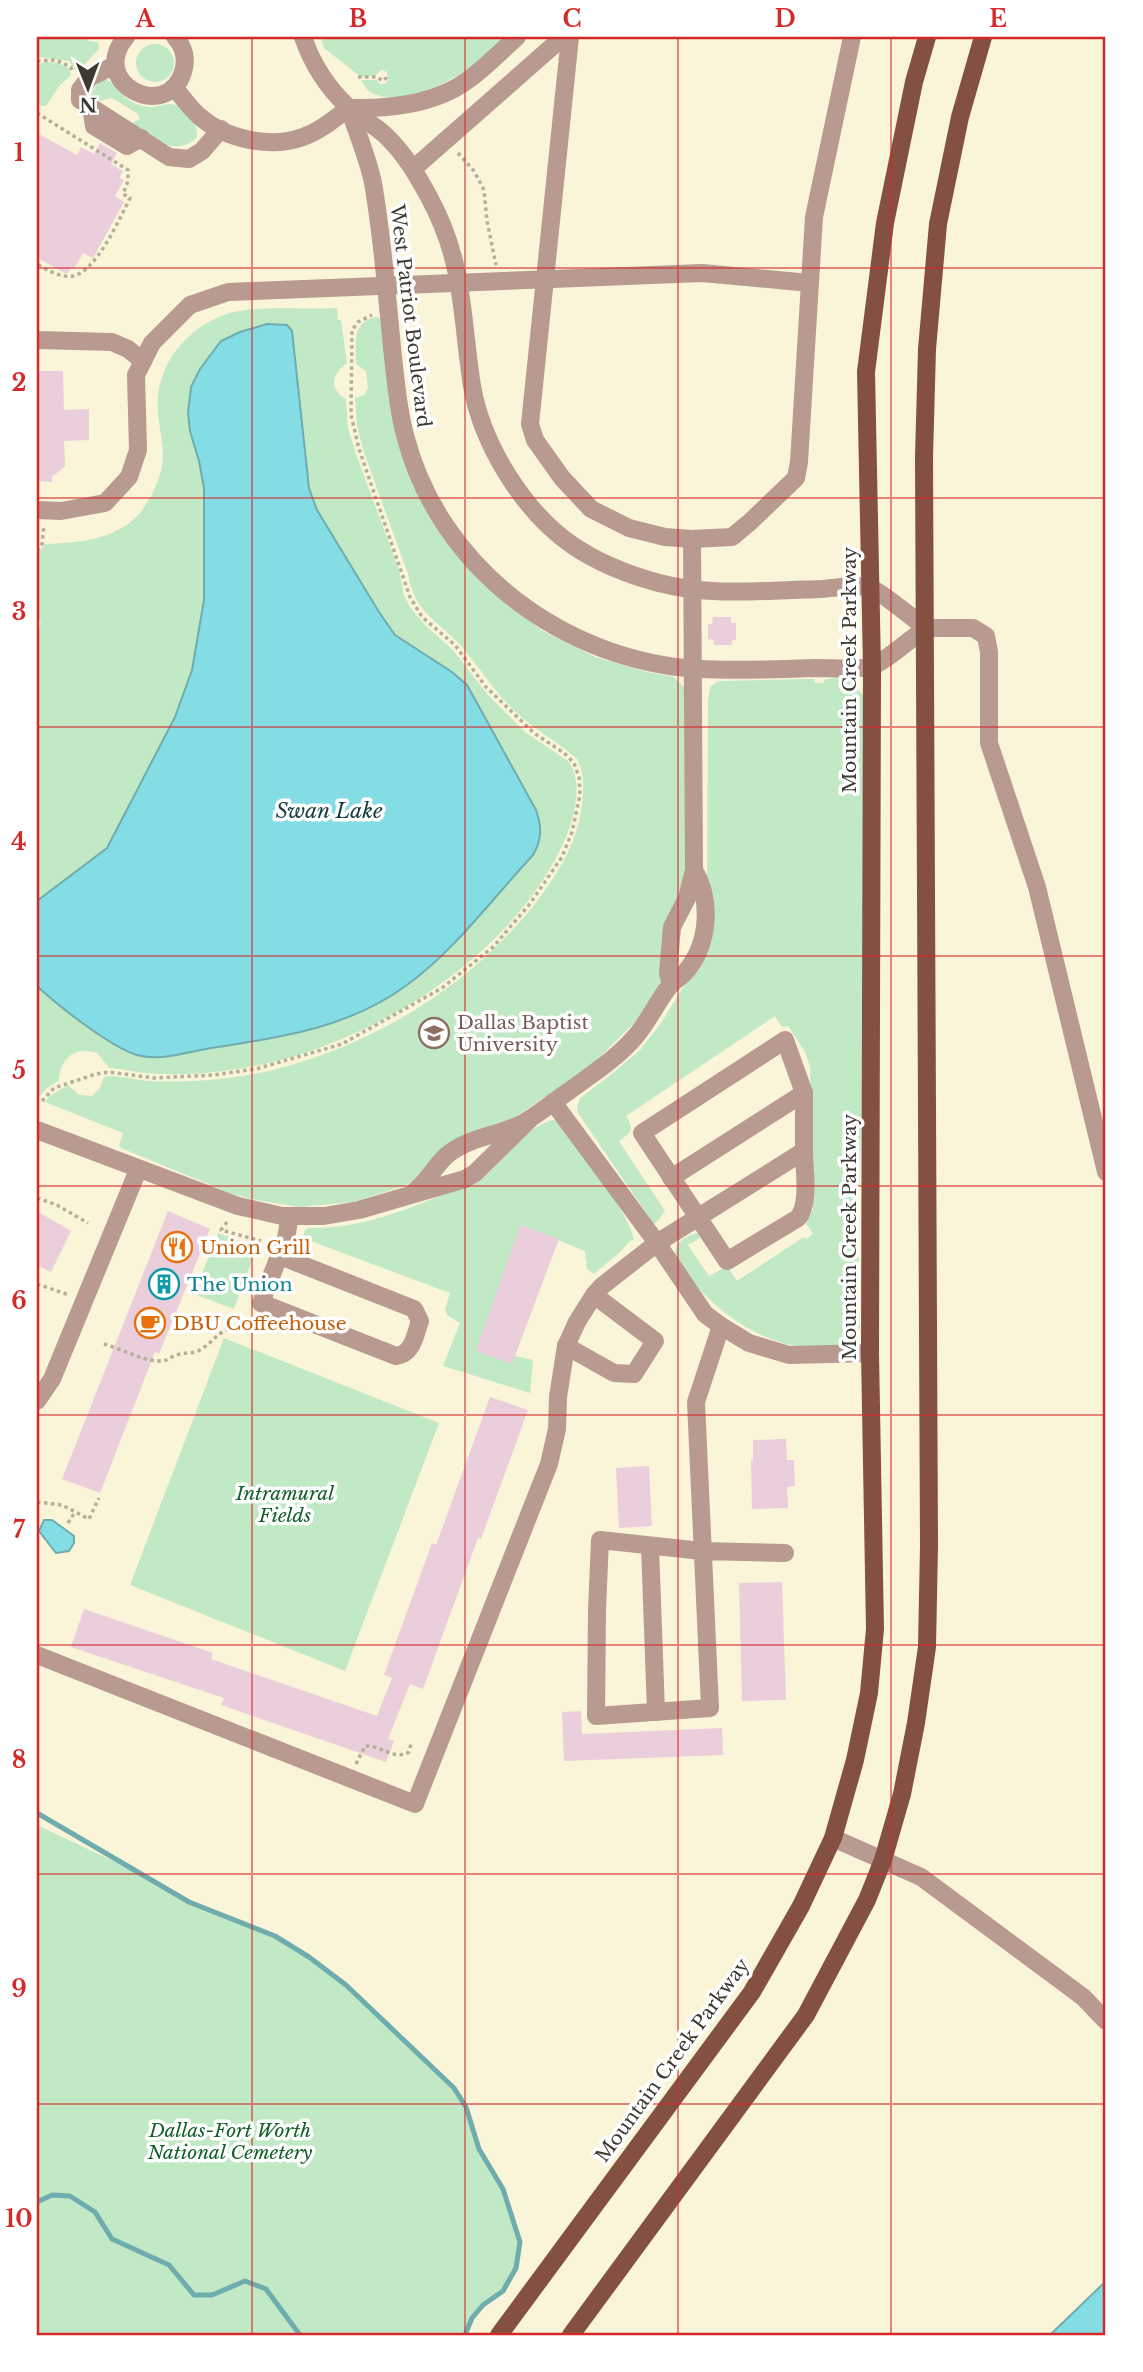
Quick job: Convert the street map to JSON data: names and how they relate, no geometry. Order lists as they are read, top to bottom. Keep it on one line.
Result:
{"streets":{"main road":["Mountain Creek Parkway"],"street":["West Patriot Boulevard"]},"crossings":[["West Patriot Boulevard","Mountain Creek Parkway"]],"water":["Swan Lake"],"parks":["Intramural Fields","Dallas-Fort Worth National Cemetery"],"places":{"school or university":["Dallas Baptist University"],"restaurant":["Union Grill"],"building":["The Union"],"cafe":["DBU Coffeehouse"]},"north":"bottom","grid":{"columns":["A","B","C","D","E"],"rows":["1","2","3","4","5","6","7","8","9","10"]}}
